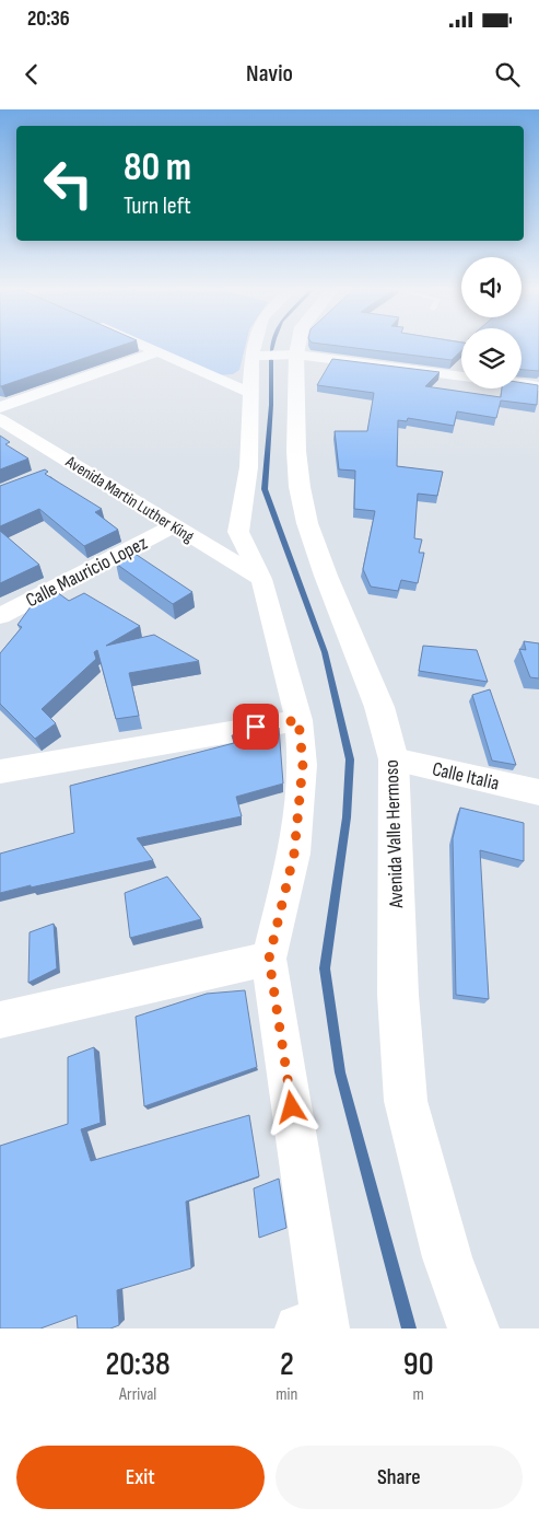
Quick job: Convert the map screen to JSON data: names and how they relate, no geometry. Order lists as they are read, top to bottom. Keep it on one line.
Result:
{"streets":{"street":["Avenida Martin Luther King","Calle Mauricio Lopez","Calle Italia","Avenida Valle Hermoso"]},"crossings":[["Avenida Martin Luther King","Calle Mauricio Lopez"],["Calle Italia","Avenida Valle Hermoso"]],"page":{"status":"20:36","header":"Navio","turn":["80 m","Turn left"],"eta":["20:38","Arrival","2","min","90","m"],"buttons":["Exit","Share"]}}
